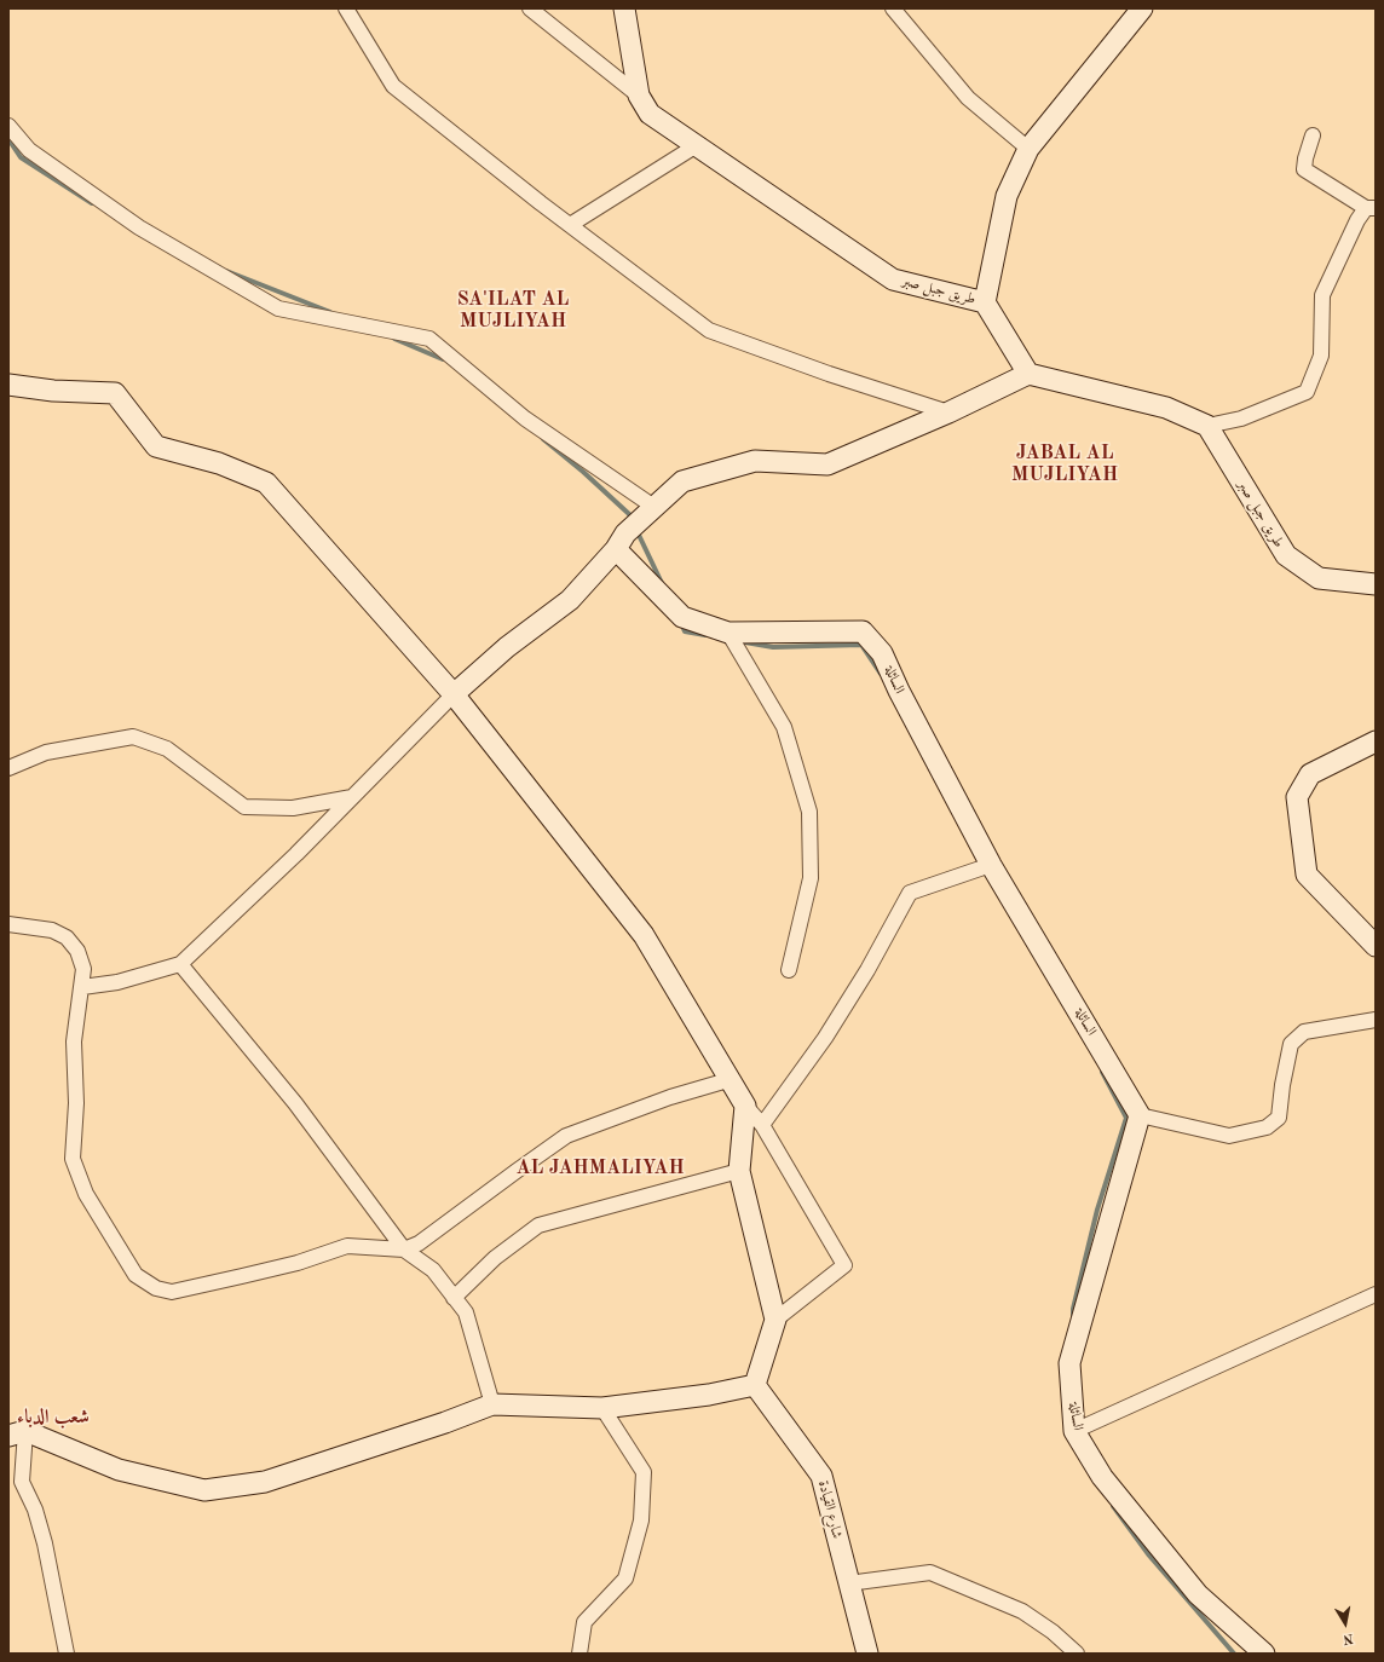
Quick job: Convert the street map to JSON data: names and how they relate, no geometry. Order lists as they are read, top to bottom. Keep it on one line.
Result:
{"streets":{"street":["طريق جبل صبر","السائلة","شارع القيادة"]},"districts":["SA'ILAT AL MUJLIYAH","JABAL AL MUJLIYAH","AL JAHMALIYAH","شعب الدباء"],"north":"bottom"}
